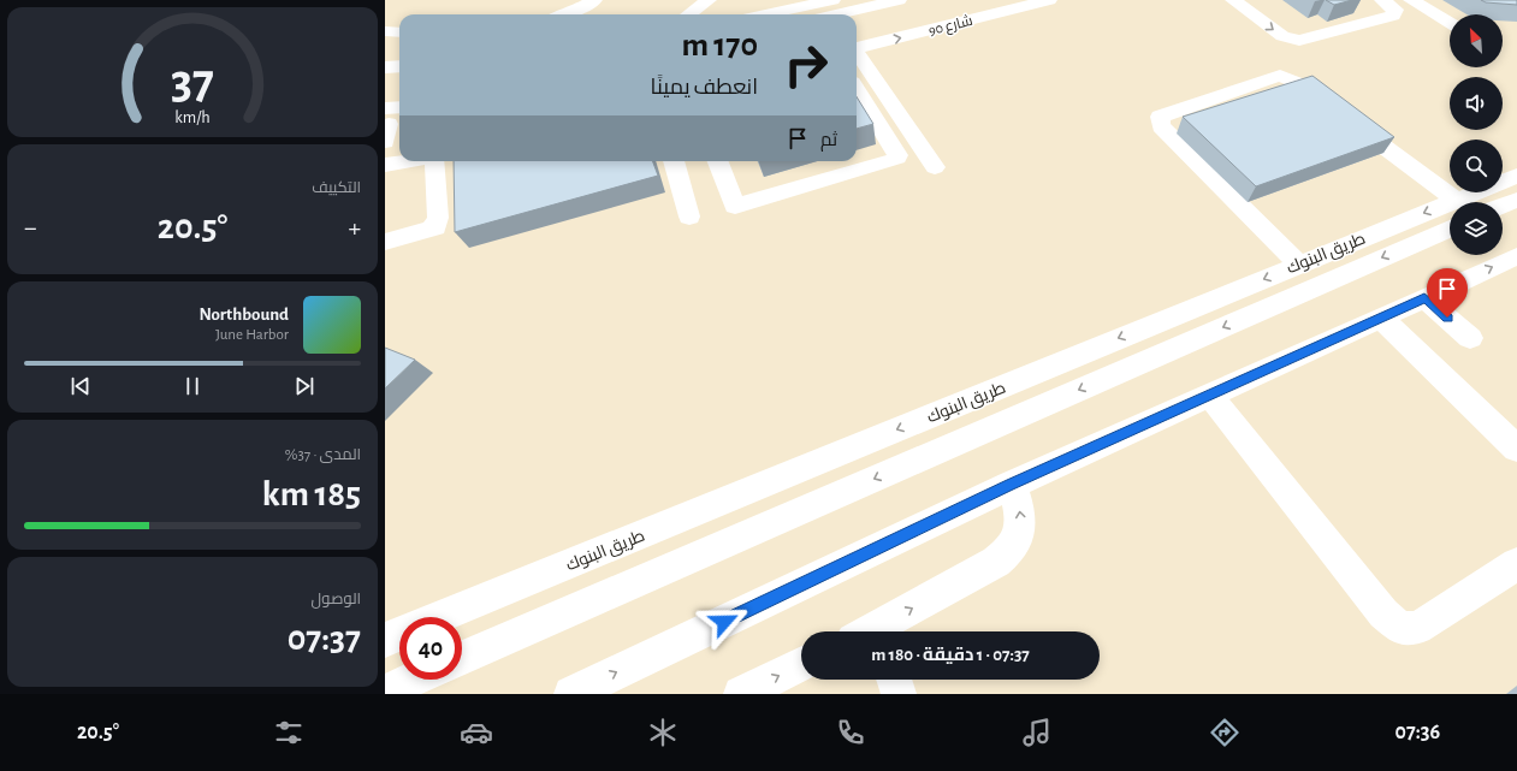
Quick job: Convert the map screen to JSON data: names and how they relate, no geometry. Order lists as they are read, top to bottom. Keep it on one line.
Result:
{"streets":{"street":["شارع 90","طريق البنوك"]},"north":"top left","page":{"turn":["170 m","انعطف يمينًا"],"then":"ثم","tile":["التكييف",["المدى · 37%","185 km"],["الوصول","07:37"]],"heat":["−","20.5°","+"],"song":["Northbound","June Harbor"],"limit":"40","trip":"07:37 · 1 دقيقة · 180 m","tabs":["07:36","20.5°"],"gauge":["37","km/h"]}}
